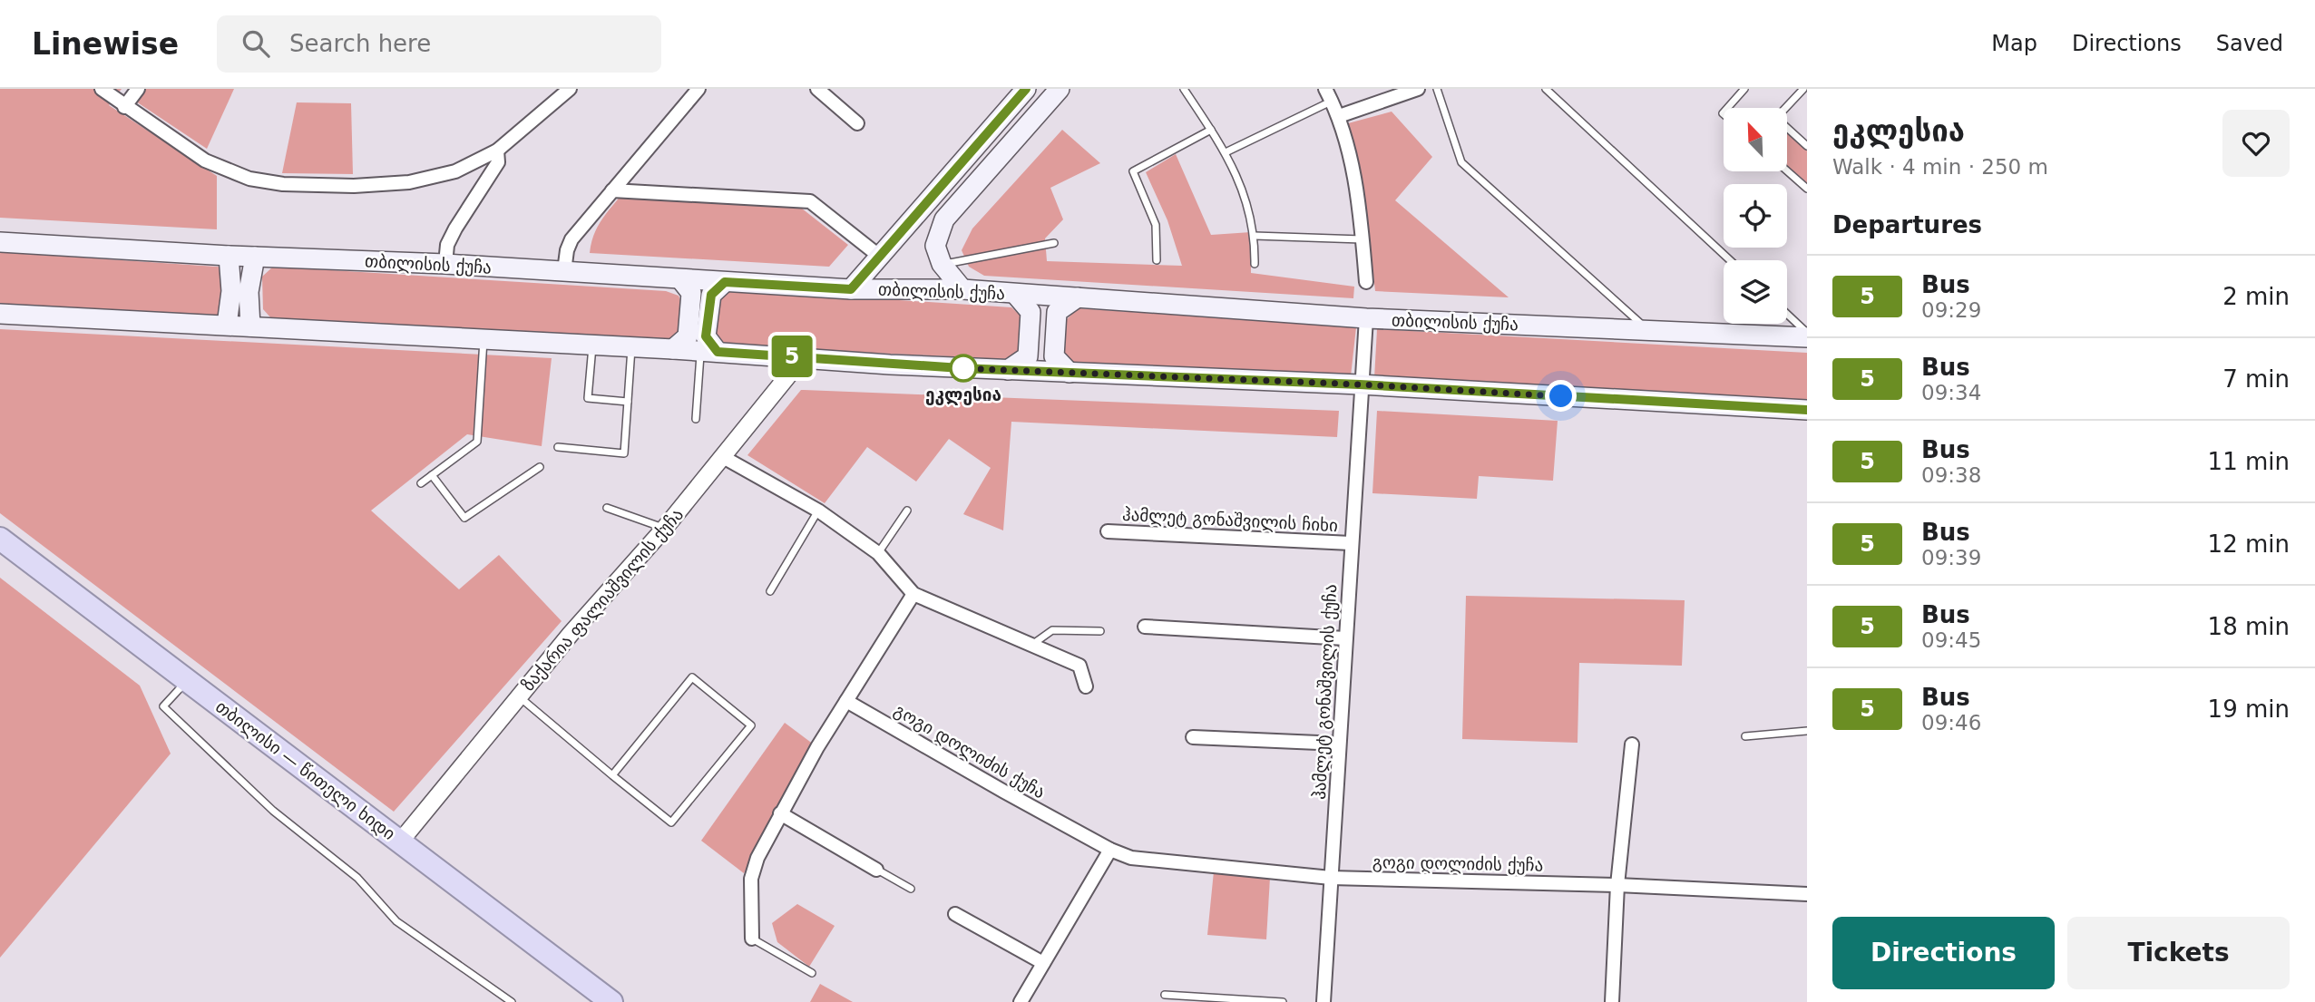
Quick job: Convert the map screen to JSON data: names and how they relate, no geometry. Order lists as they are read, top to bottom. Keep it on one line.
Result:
{"streets":{"highway":["თბილისი — წითელი ხიდი"],"main road":["თბილისის ქუჩა"],"street":["ჰამლეტ გონაშვილის ჩიხი","ზაქარია ფალიაშვილის ქუჩა","ჰამლეტ გონაშვილის ქუჩა","გოგი დოლიძის ქუჩა"]},"crossings":[["თბილისის ქუჩა","ჰამლეტ გონაშვილის ქუჩა"],["ჰამლეტ გონაშვილის ჩიხი","ჰამლეტ გონაშვილის ქუჩა"],["ზაქარია ფალიაშვილის ქუჩა","თბილისი — წითელი ხიდი"],["ჰამლეტ გონაშვილის ქუჩა","გოგი დოლიძის ქუჩა"]],"places":["ეკლესია"],"lines":["bus line 5"],"north":"top left","page":{"header":"Linewise","search":"Search here","nav":["Map","Directions","Saved"],"on_map":"5","heading":[["ეკლესია","Walk · 4 min · 250 m"],"Departures"],"list":[{"mark":"5","name":"Bus","note":"09:29","value":"2 min"},{"mark":"5","name":"Bus","note":"09:34","value":"7 min"},{"mark":"5","name":"Bus","note":"09:38","value":"11 min"},{"mark":"5","name":"Bus","note":"09:39","value":"12 min"},{"mark":"5","name":"Bus","note":"09:45","value":"18 min"},{"mark":"5","name":"Bus","note":"09:46","value":"19 min"}],"buttons":["Directions","Tickets"]}}
